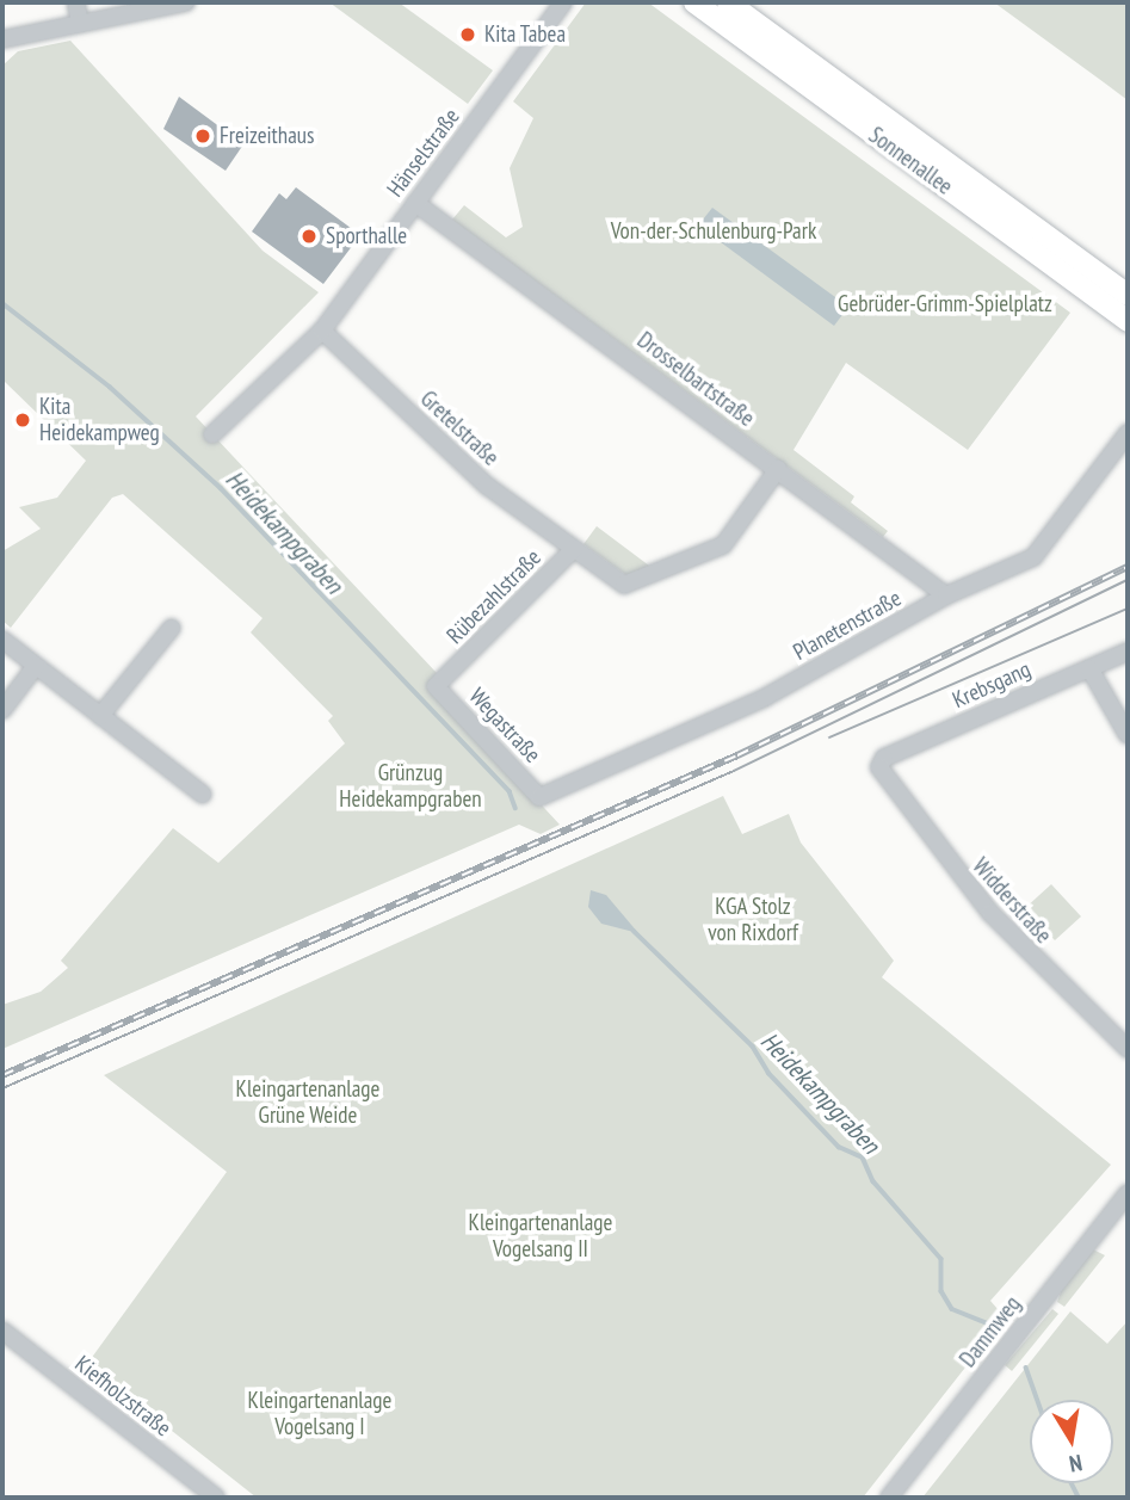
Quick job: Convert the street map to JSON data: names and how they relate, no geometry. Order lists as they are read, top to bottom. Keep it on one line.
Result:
{"streets":{"main road":["Sonnenallee"],"street":["Hänselstraße","Drosselbartstraße","Gretelstraße","Rübezahlstraße","Planetenstraße","Krebsgang","Wegastraße","Widderstraße","Dammweg","Kiefholzstraße"]},"crossings":[["Hänselstraße","Drosselbartstraße"],["Hänselstraße","Gretelstraße"],["Drosselbartstraße","Rübezahlstraße"],["Drosselbartstraße","Planetenstraße"],["Gretelstraße","Rübezahlstraße"],["Rübezahlstraße","Wegastraße"],["Planetenstraße","Wegastraße"],["Krebsgang","Widderstraße"]],"water":["Heidekampgraben"],"parks":["Von-der-Schulenburg-Park","Gebrüder-Grimm-Spielplatz","Grünzug Heidekampgraben","KGA Stolz von Rixdorf","Kleingartenanlage Grüne Weide","Kleingartenanlage Vogelsang II","Kleingartenanlage Vogelsang I"],"places":["Kita Tabea","Freizeithaus","Sporthalle","Kita Heidekampweg"],"north":"bottom"}
